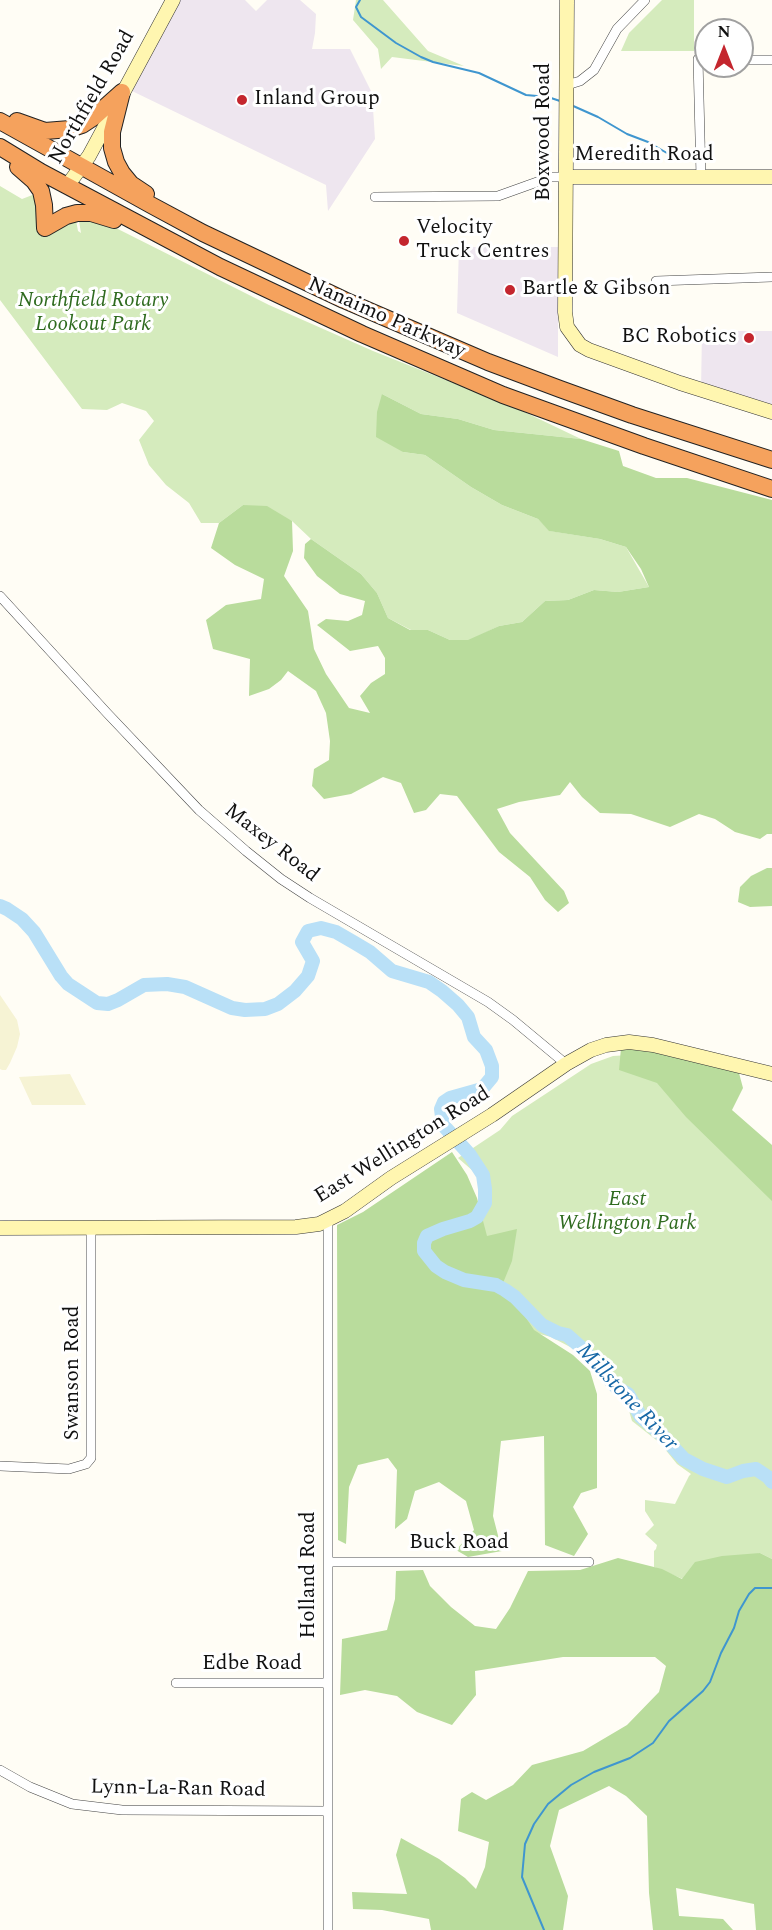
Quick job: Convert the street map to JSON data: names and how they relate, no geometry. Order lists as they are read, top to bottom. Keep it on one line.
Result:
{"streets":{"highway":["Nanaimo Parkway"],"street":["Northfield Road","Boxwood Road","Meredith Road","Maxey Road","East Wellington Road","Swanson Road","Buck Road","Holland Road","Edbe Road","Lynn-La-Ran Road"]},"crossings":[["Northfield Road","Nanaimo Parkway"],["Boxwood Road","Meredith Road"],["Maxey Road","East Wellington Road"],["East Wellington Road","Swanson Road"],["East Wellington Road","Holland Road"],["Buck Road","Holland Road"],["Holland Road","Edbe Road"],["Holland Road","Lynn-La-Ran Road"]],"water":["Millstone River"],"parks":["Northfield Rotary Lookout Park","East Wellington Park"],"places":["Inland Group","Velocity Truck Centres","Bartle & Gibson","BC Robotics"],"north":"top"}
